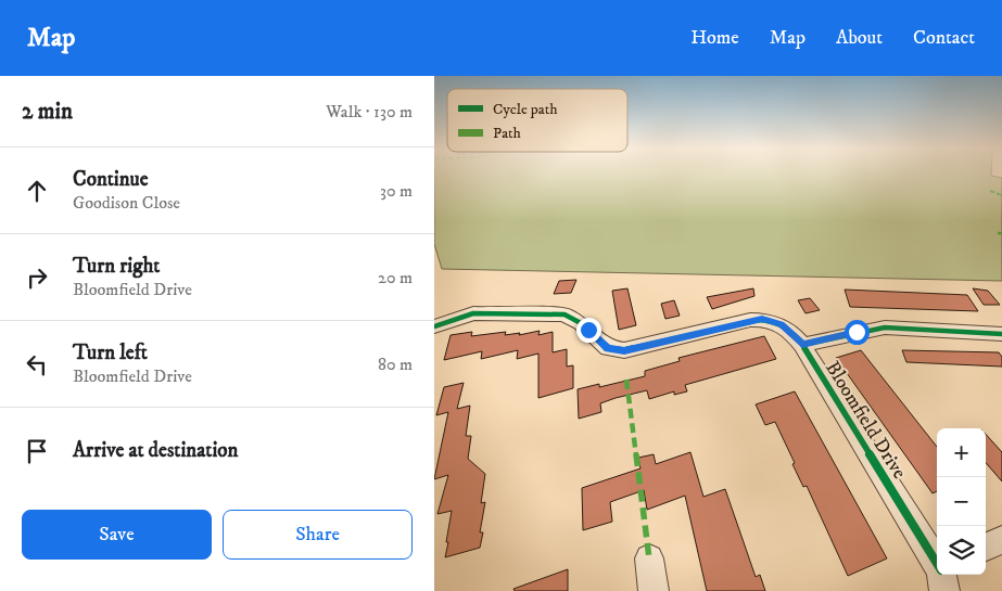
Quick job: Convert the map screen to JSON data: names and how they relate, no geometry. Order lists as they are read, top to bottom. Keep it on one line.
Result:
{"streets":{"street":["Bloomfield Drive"]},"legend":["Cycle path","Path"],"page":{"header":"Map","nav":["Home","Map","About","Contact"],"heading":["2 min","Walk · 130 m"],"list":[["Continue","Goodison Close","30 m"],["Turn right","Bloomfield Drive","20 m"],["Turn left","Bloomfield Drive","80 m"],"Arrive at destination"],"map_buttons":["+","−"],"buttons":["Save","Share"]}}
